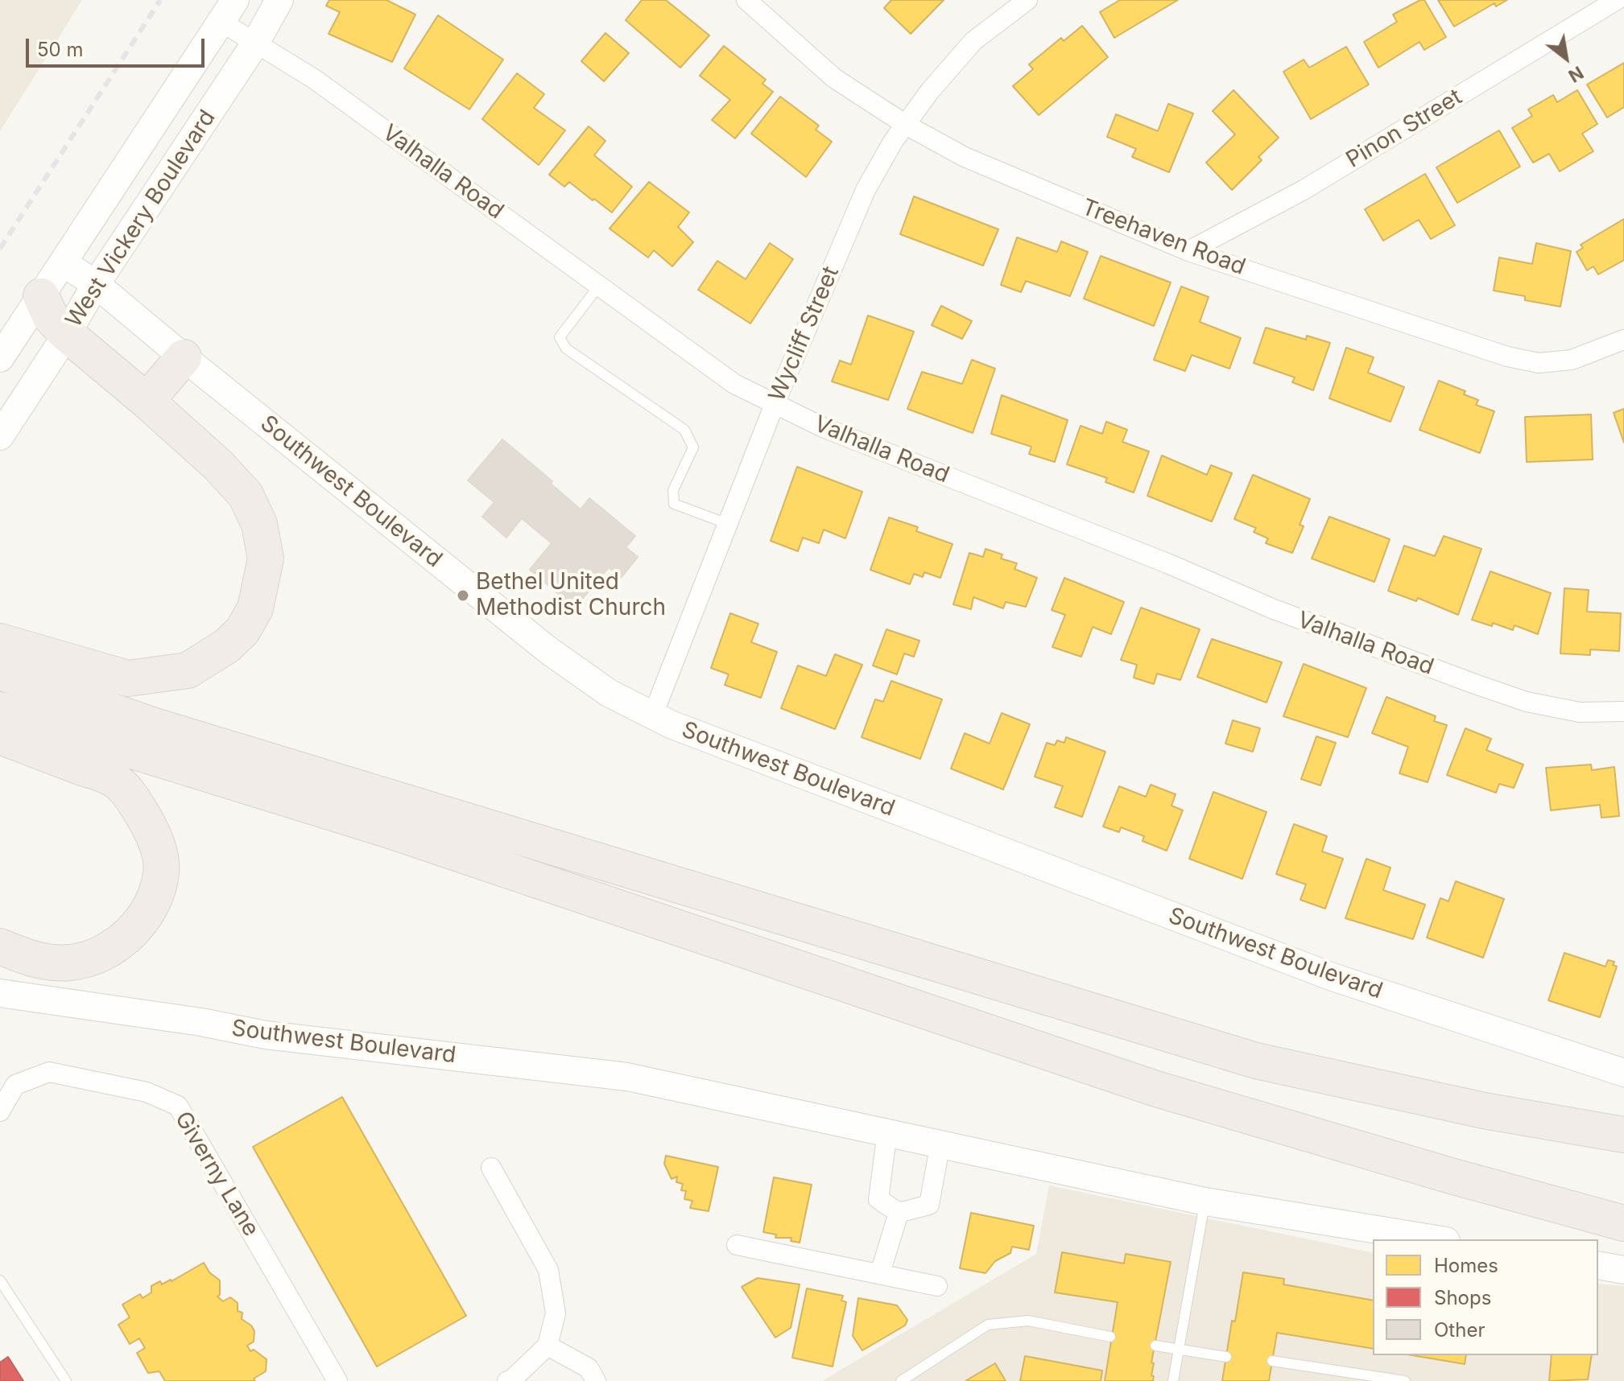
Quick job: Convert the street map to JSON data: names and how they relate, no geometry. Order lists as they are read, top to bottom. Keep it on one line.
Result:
{"streets":{"main road":["West Vickery Boulevard","Southwest Boulevard"],"street":["Pinon Street","Valhalla Road","Treehaven Road","Wycliff Street","Giverny Lane"]},"crossings":[["Pinon Street","Treehaven Road"],["Valhalla Road","West Vickery Boulevard"],["Valhalla Road","Wycliff Street"],["West Vickery Boulevard","Southwest Boulevard"],["Treehaven Road","Wycliff Street"],["Wycliff Street","Southwest Boulevard"]],"places":["Bethel United Methodist Church"],"legend":["Homes","Shops","Other"],"scale_bar":"50 m","north":"bottom right"}
